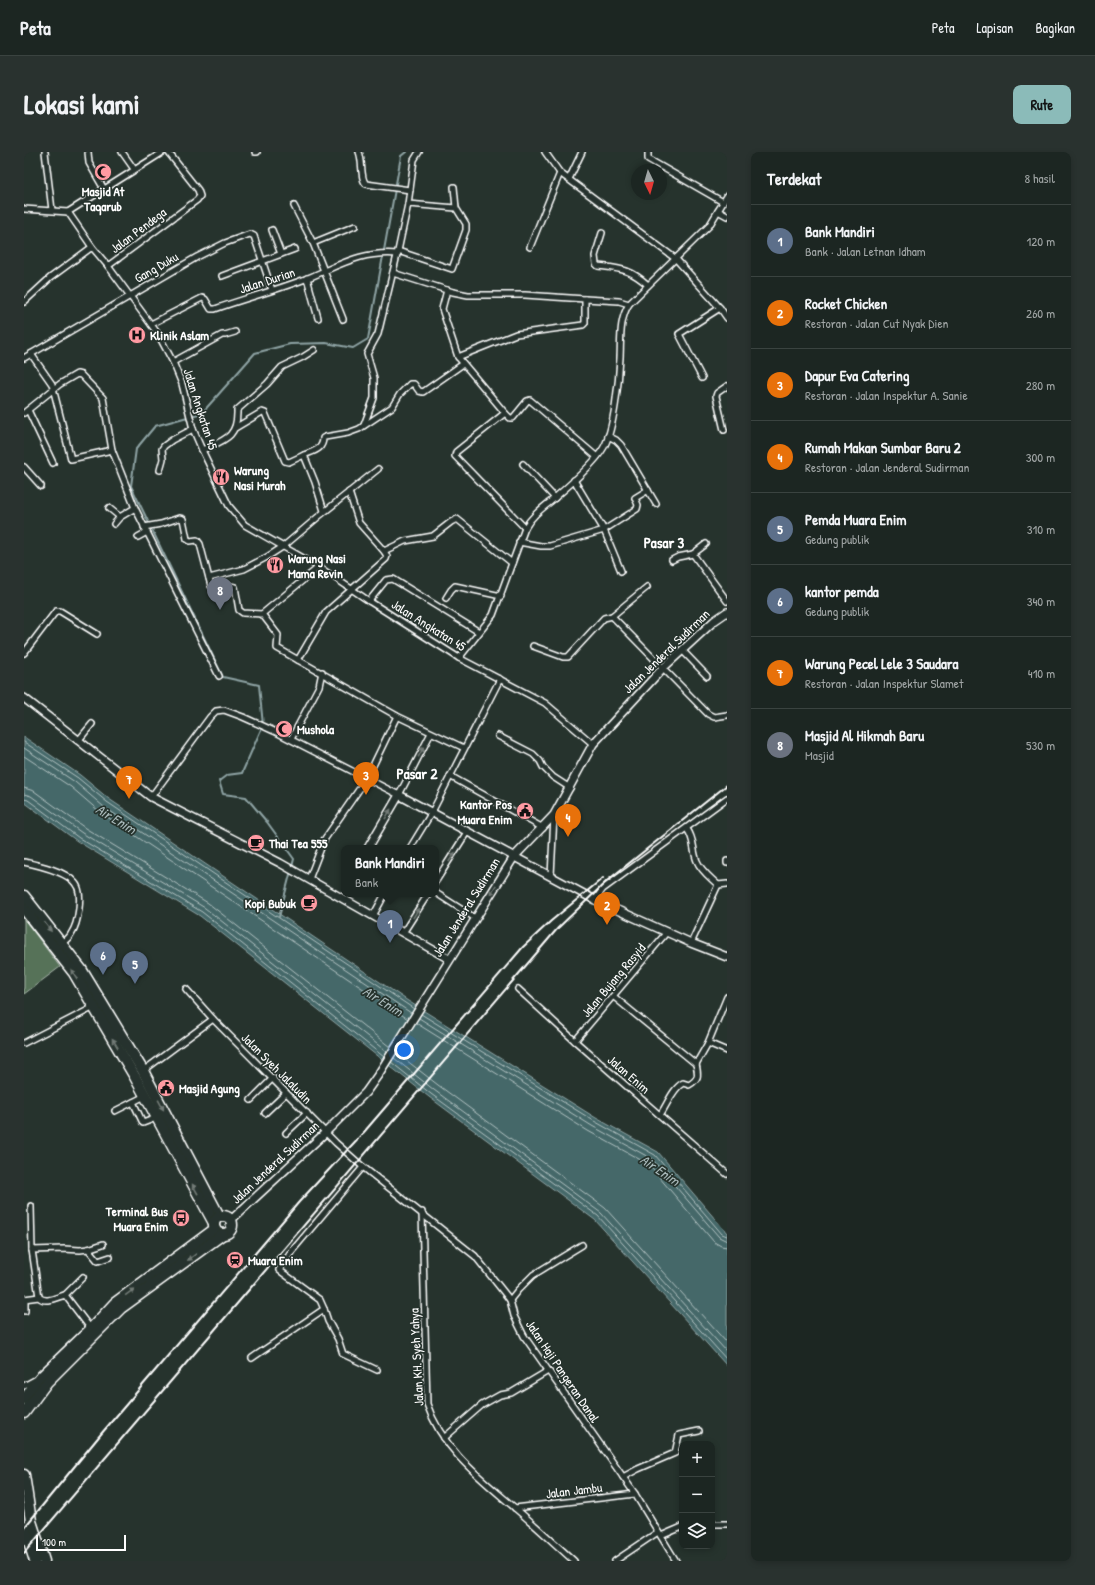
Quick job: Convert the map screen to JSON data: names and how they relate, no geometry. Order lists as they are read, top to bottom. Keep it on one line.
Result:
{"streets":{"main road":["Jalan Jenderal Sudirman"],"street":["Jalan Pendega","Gang Duku","Jalan Durian","Jalan Angkatan 45","Jalan Bujang Rasyid","Jalan Syeh Jalaludin","Jalan Enim","Jalan KH. Syeh Yahya","Jalan Haji Pangeran Danal","Jalan Jambu"]},"crossings":[["Jalan Pendega","Jalan Angkatan 45"],["Gang Duku","Jalan Durian"],["Gang Duku","Jalan Angkatan 45"],["Jalan Durian","Jalan Angkatan 45"],["Jalan Angkatan 45","Jalan Jenderal Sudirman"],["Jalan Jenderal Sudirman","Jalan Syeh Jalaludin"],["Jalan Jenderal Sudirman","Jalan Haji Pangeran Danal"],["Jalan Bujang Rasyid","Jalan Enim"],["Jalan Syeh Jalaludin","Jalan Haji Pangeran Danal"],["Jalan KH. Syeh Yahya","Jalan Haji Pangeran Danal"],["Jalan KH. Syeh Yahya","Jalan Jambu"],["Jalan Haji Pangeran Danal","Jalan Jambu"]],"districts":["Pasar 3","Pasar 2"],"water":["Air Enim"],"places":{"mosque":["Masjid At Taqarub","Mushola"],"hospital":["Klinik Aslam"],"restaurant":["Warung Nasi Murah","Warung Nasi Mama Revin"],"public building":["Kantor Pos Muara Enim","Masjid Agung"],"cafe":["Thai Tea 555","Kopi Bubuk"],"bus stop":["Terminal Bus Muara Enim"],"station":["Muara Enim"]},"scale_bar":"100 m","north":"bottom","page":{"header":"Peta","nav":["Peta","Lapisan","Bagikan"],"title":"Lokasi kami","buttons":"Rute","heading":["Terdekat","8 hasil"],"list":[{"mark":"1","name":"Bank Mandiri","note":"Bank · Jalan Letnan Idham","value":"120 m"},{"mark":"2","name":"Rocket Chicken","note":"Restoran · Jalan Cut Nyak Dien","value":"260 m"},{"mark":"3","name":"Dapur Eva Catering","note":"Restoran · Jalan Inspektur A. Sanie","value":"280 m"},{"mark":"4","name":"Rumah Makan Sumbar Baru 2","note":"Restoran · Jalan Jenderal Sudirman","value":"300 m"},{"mark":"5","name":"Pemda Muara Enim","note":"Gedung publik","value":"310 m"},{"mark":"6","name":"kantor pemda","note":"Gedung publik","value":"340 m"},{"mark":"7","name":"Warung Pecel Lele 3 Saudara","note":"Restoran · Jalan Inspektur Slamet","value":"410 m"},{"mark":"8","name":"Masjid Al Hikmah Baru","note":"Masjid","value":"530 m"}],"pins":["8","3","7","4","2","1","6","5"],"popup":["Bank Mandiri","Bank"],"map_buttons":["+","−"],"scale":"100 m"}}
